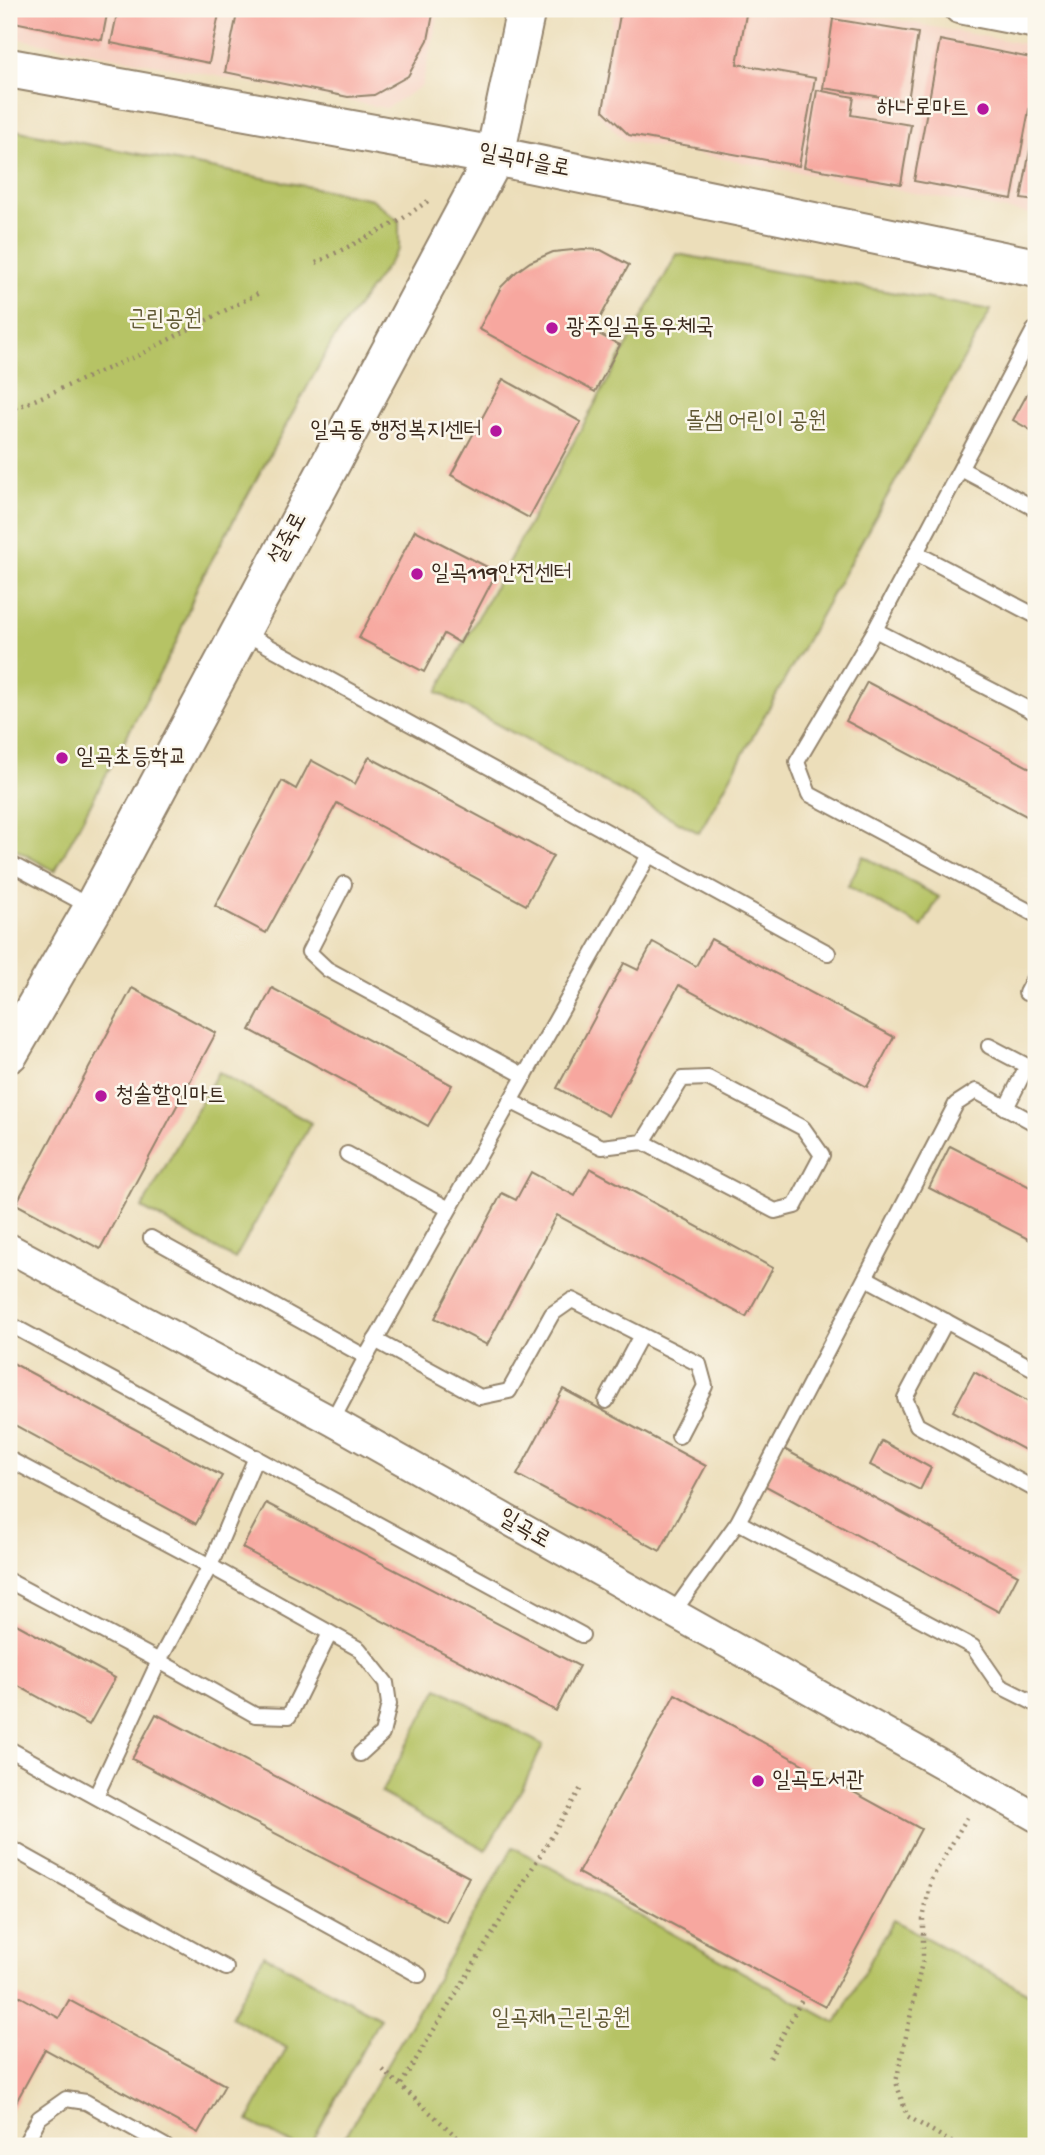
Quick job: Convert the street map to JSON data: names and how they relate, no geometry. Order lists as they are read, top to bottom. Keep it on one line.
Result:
{"streets":{"main road":["일곡마을로","설죽로"],"street":["일곡로"]},"crossings":[["일곡마을로","설죽로"]],"parks":["근린공원","돌샘 어린이 공원","일곡제1근린공원"],"places":["하나로마트","광주일곡동우체국","일곡동 행정복지센터","일곡119안전센터","일곡초등학교","청솔할인마트","일곡도서관"]}
